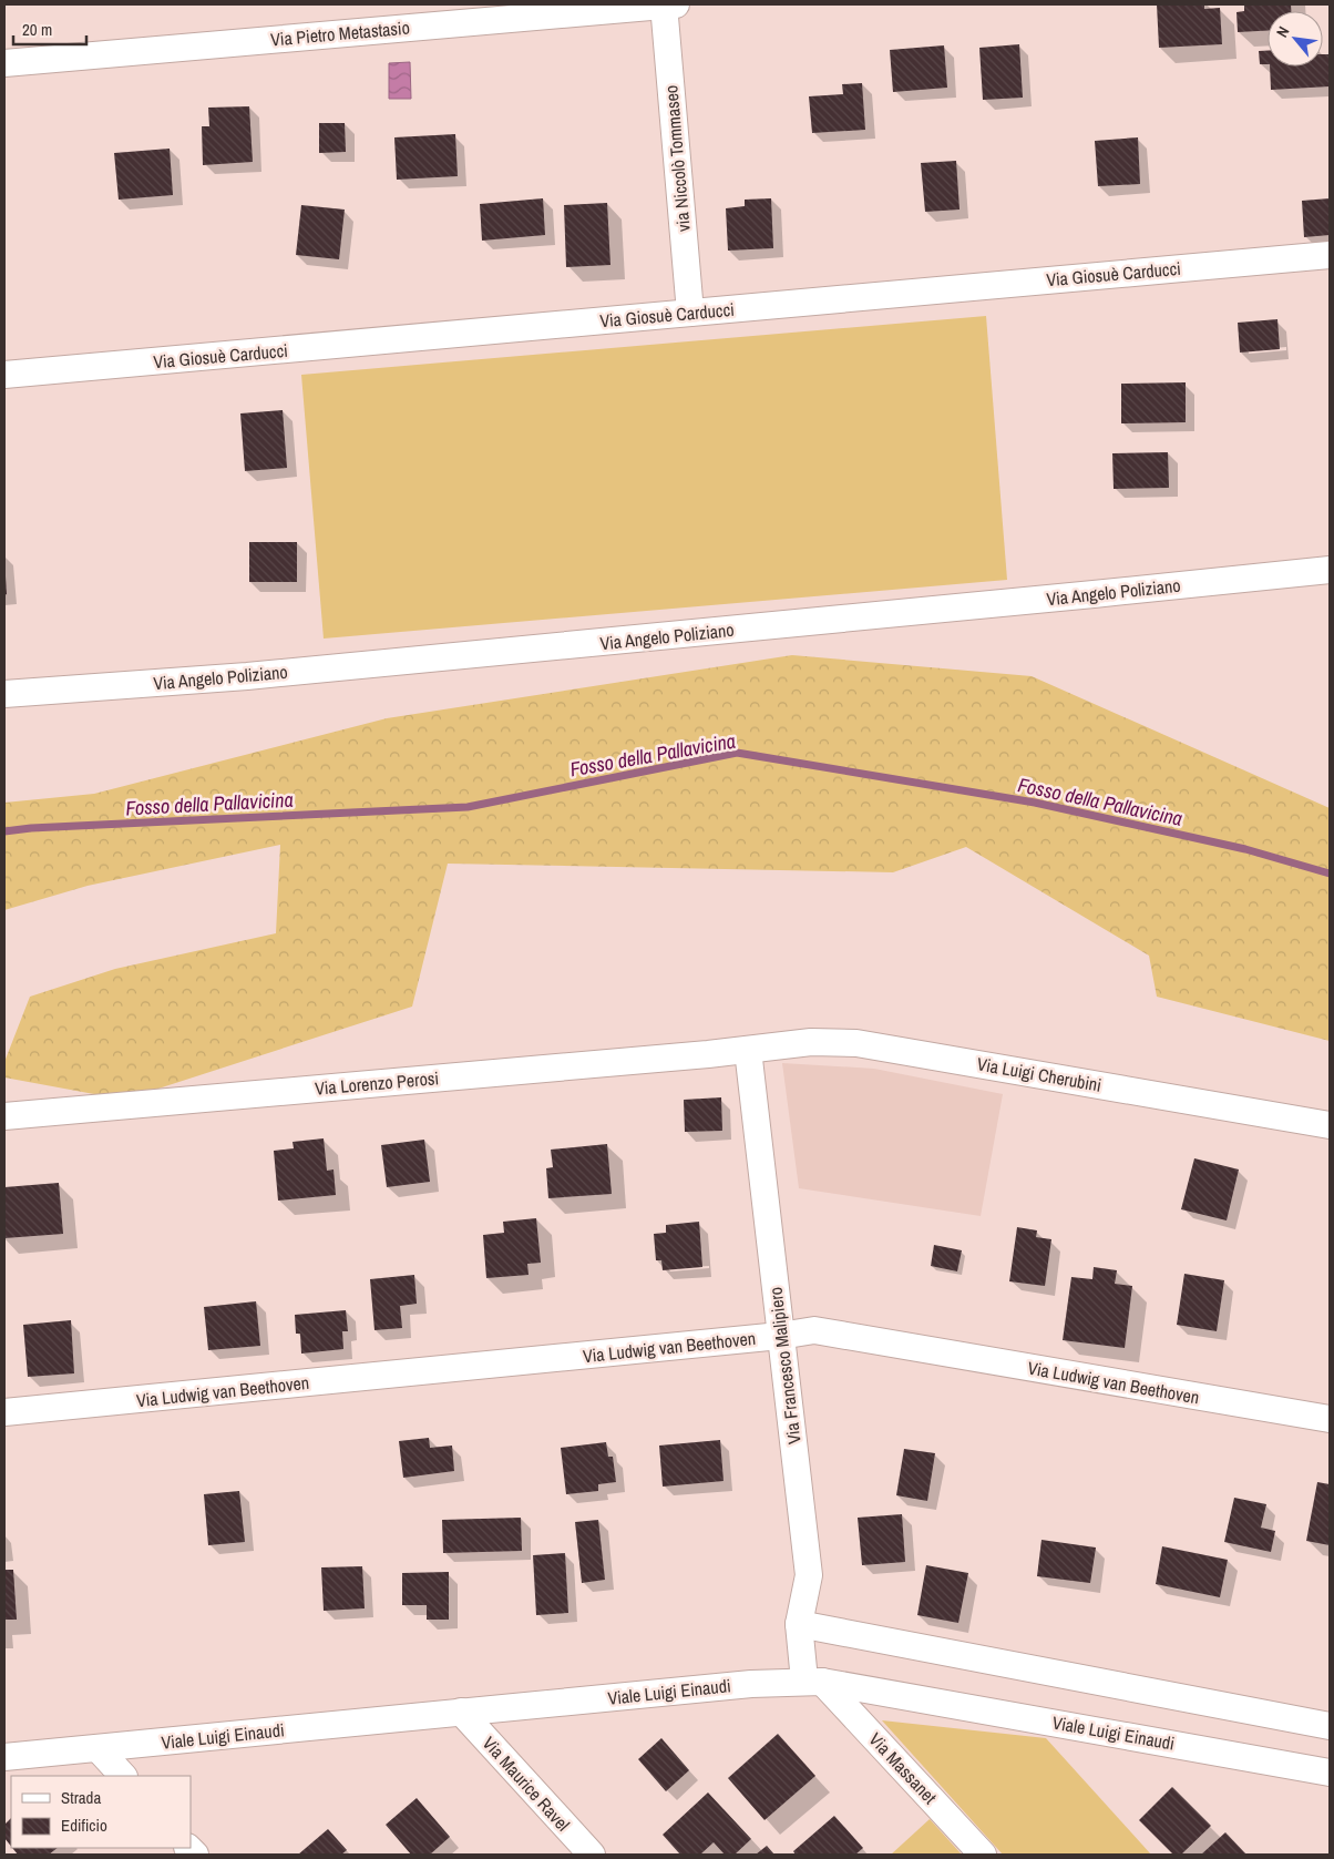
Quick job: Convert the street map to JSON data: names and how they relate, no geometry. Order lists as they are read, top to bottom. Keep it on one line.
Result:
{"streets":{"street":["Via Pietro Metastasio","via Niccolò Tommaseo","Via Giosuè Carducci","Via Angelo Poliziano","Via Luigi Cherubini","Via Lorenzo Perosi","Via Ludwig van Beethoven","Via Francesco Malipiero","Viale Luigi Einaudi","Via Massanet","Via Maurice Ravel"]},"crossings":[["Via Pietro Metastasio","via Niccolò Tommaseo"],["via Niccolò Tommaseo","Via Giosuè Carducci"],["Via Luigi Cherubini","Via Lorenzo Perosi"],["Via Luigi Cherubini","Via Francesco Malipiero"],["Via Lorenzo Perosi","Via Francesco Malipiero"],["Via Ludwig van Beethoven","Via Francesco Malipiero"],["Via Francesco Malipiero","Viale Luigi Einaudi"],["Via Francesco Malipiero","Via Massanet"],["Viale Luigi Einaudi","Via Massanet"],["Viale Luigi Einaudi","Via Maurice Ravel"]],"water":["Fosso della Pallavicina"],"legend":["Strada","Edificio"],"scale_bar":"20 m","north":"top left"}
